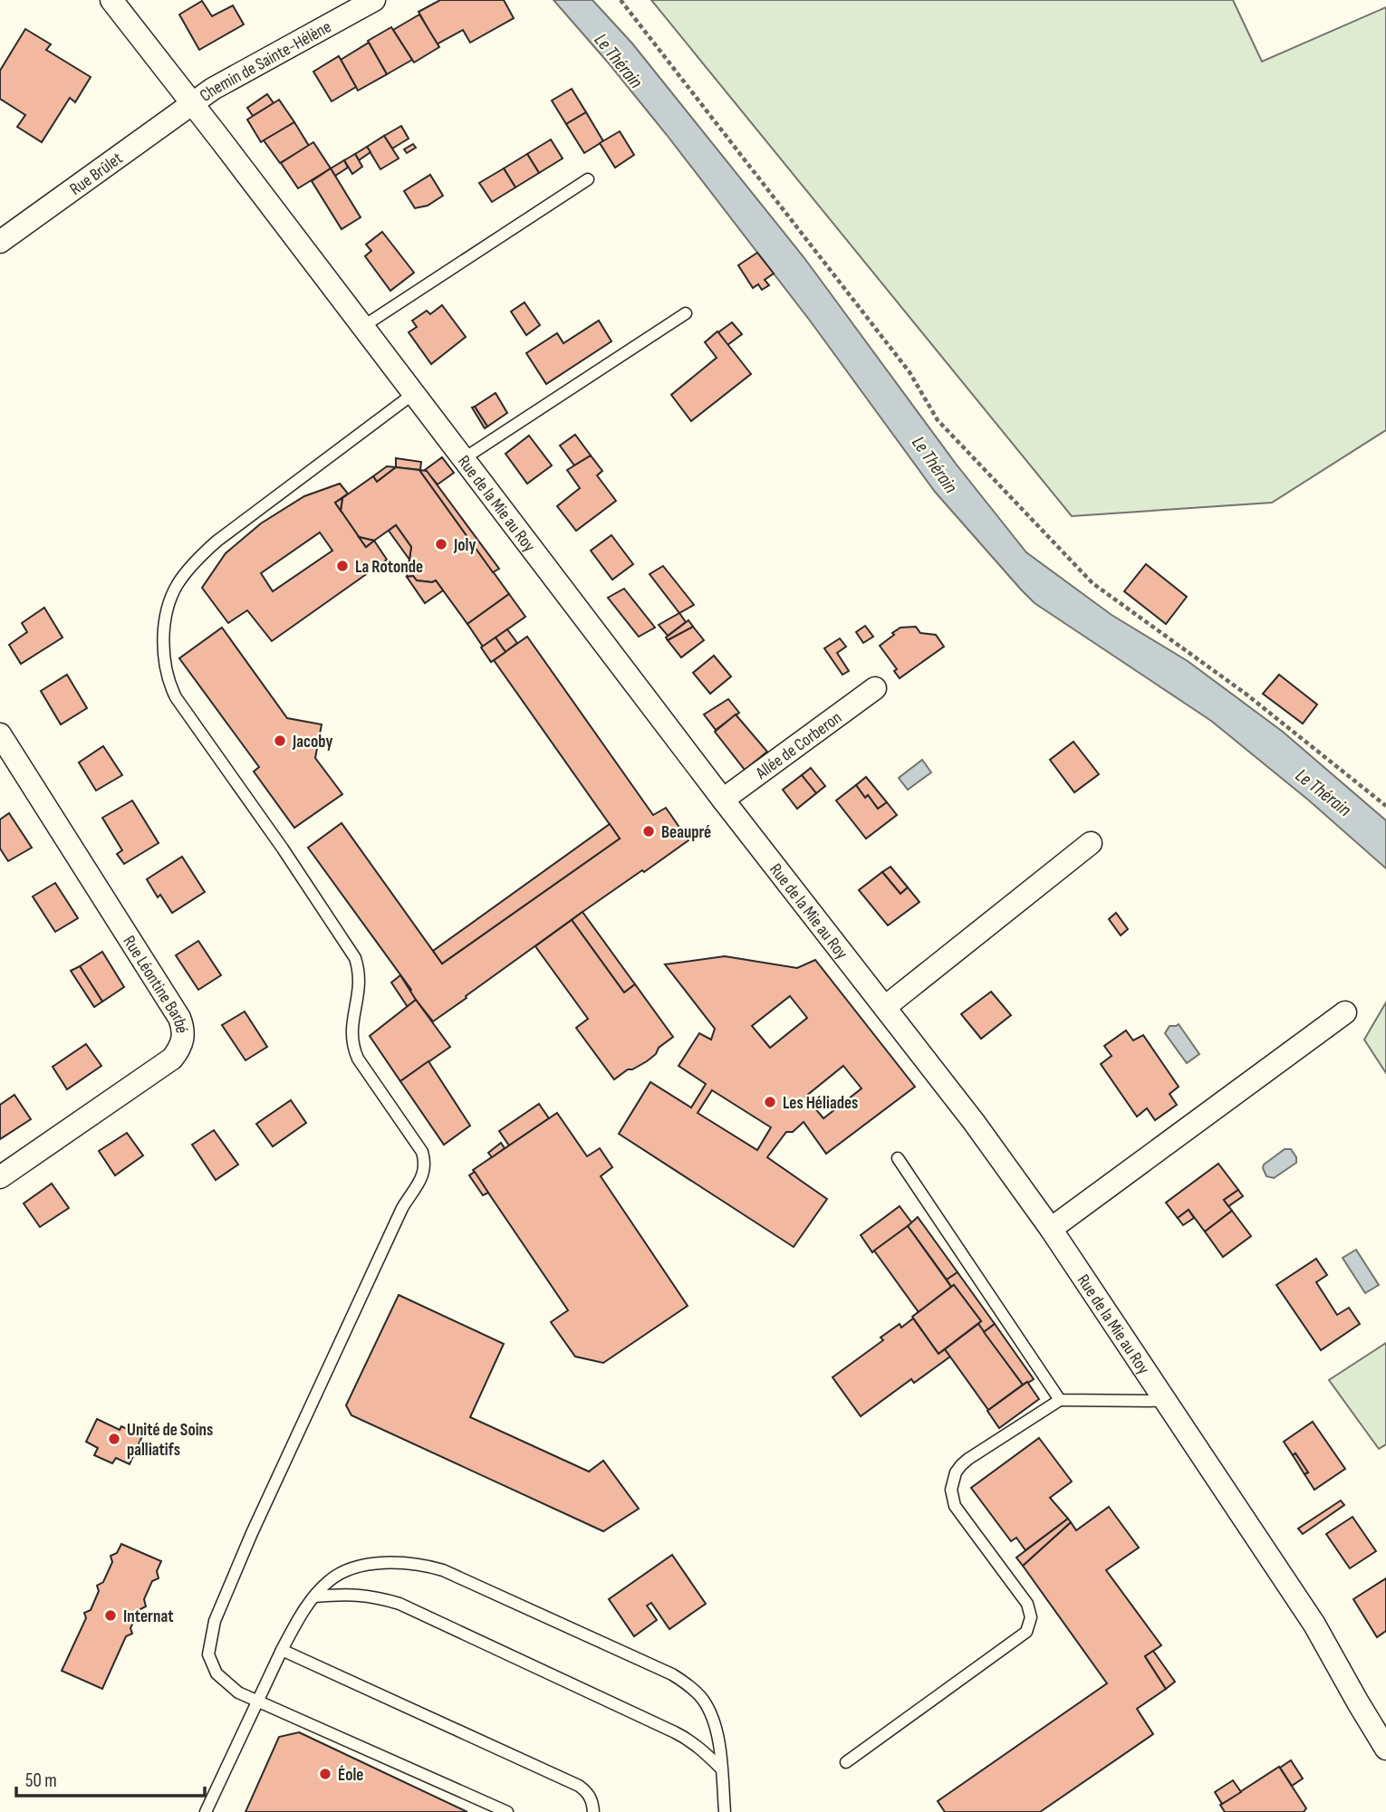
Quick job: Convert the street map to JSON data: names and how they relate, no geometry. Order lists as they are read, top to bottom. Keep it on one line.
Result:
{"streets":{"street":["Chemin de Sainte-Hélène","Rue Brûlet","Rue de la Mie au Roy","Allée de Corberon","Rue Léontine Barbé"]},"crossings":[["Chemin de Sainte-Hélène","Rue Brûlet"],["Chemin de Sainte-Hélène","Rue de la Mie au Roy"],["Rue Brûlet","Rue de la Mie au Roy"],["Rue de la Mie au Roy","Allée de Corberon"]],"water":["Le Thérain"],"places":["Joly","La Rotonde","Jacoby","Beaupré","Les Héliades","Unité de Soins palliatifs","Internat","Éole"],"scale_bar":"50 m"}
